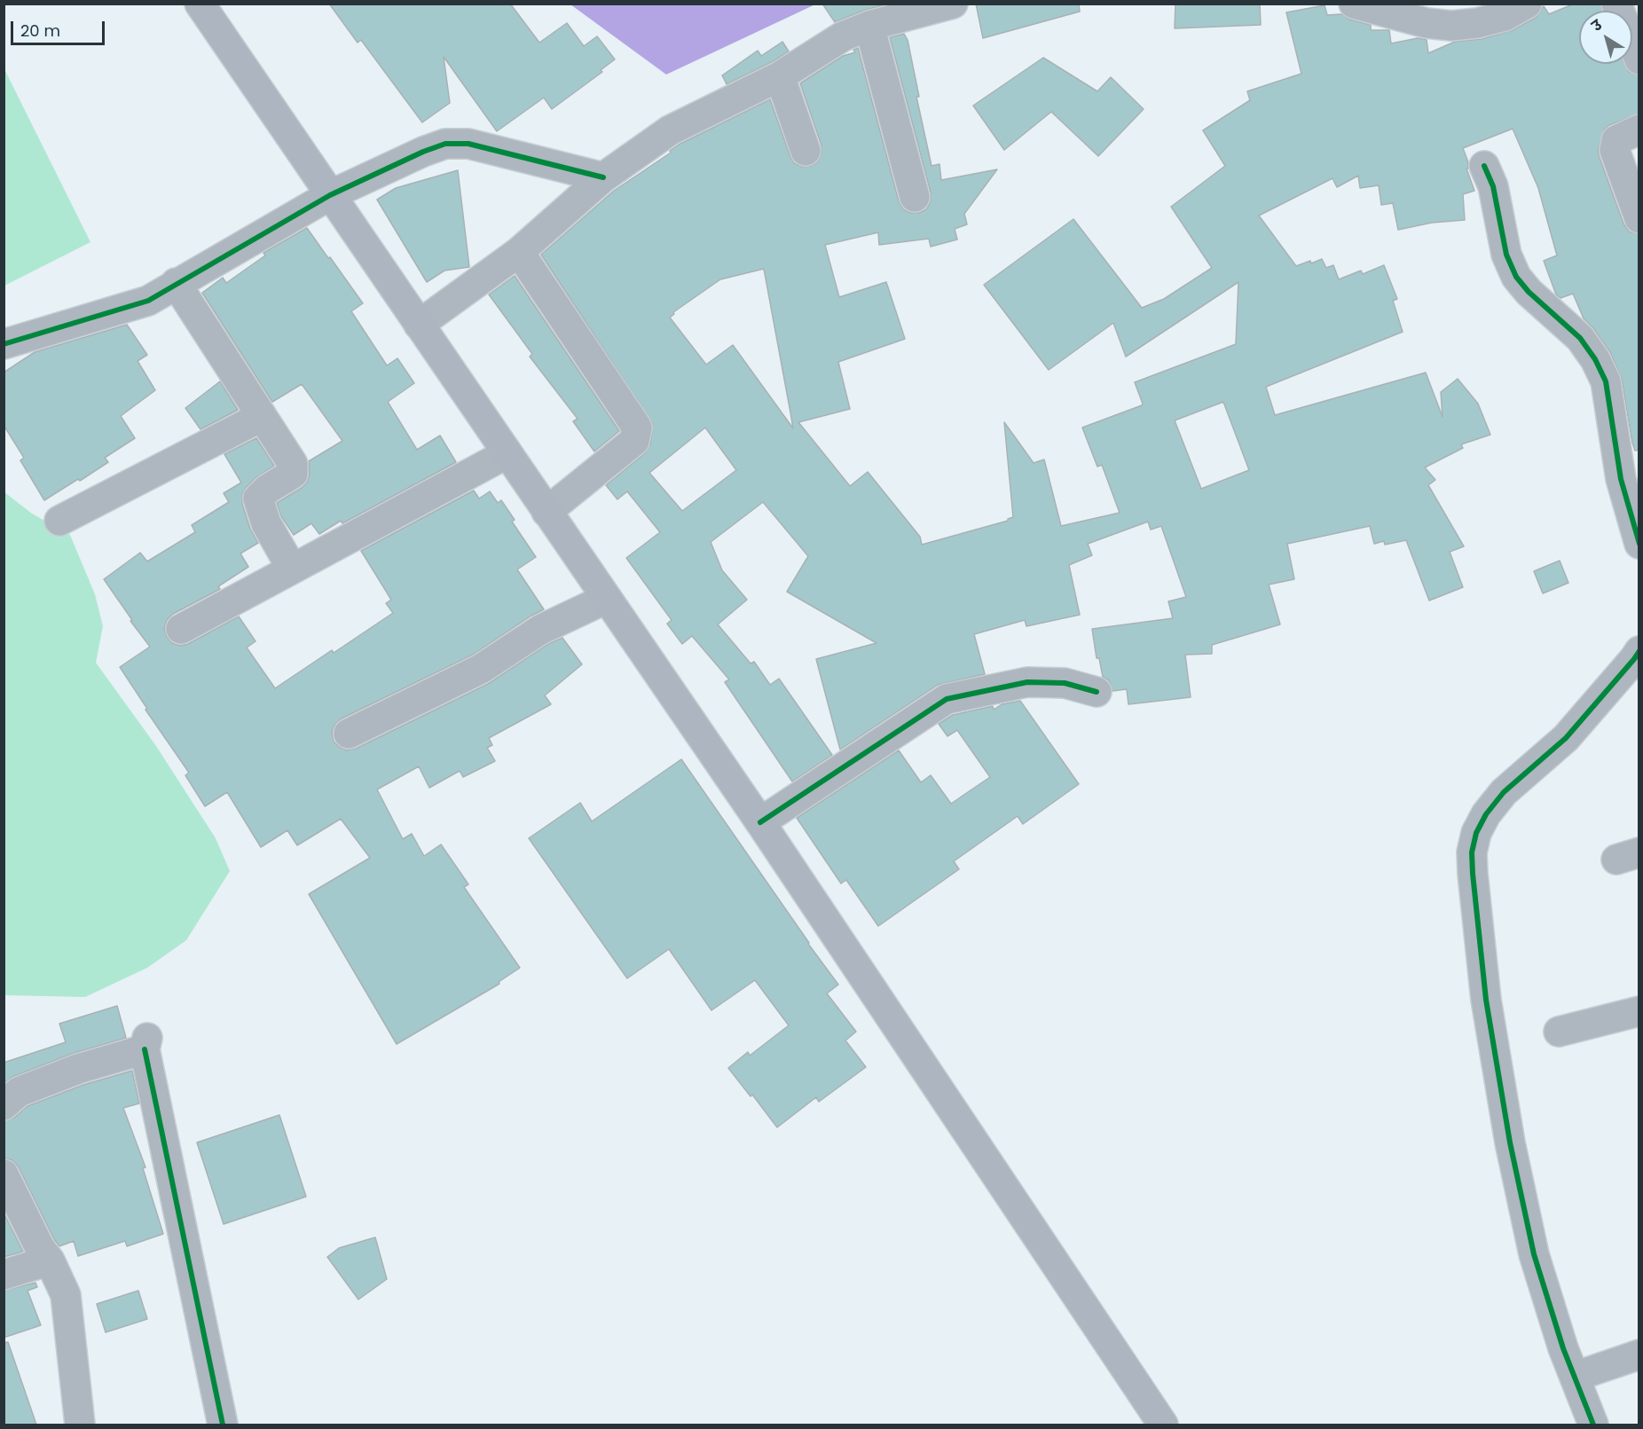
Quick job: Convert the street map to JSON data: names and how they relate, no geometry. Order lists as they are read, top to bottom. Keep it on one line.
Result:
{"scale_bar":"20 m","north":"top left"}
